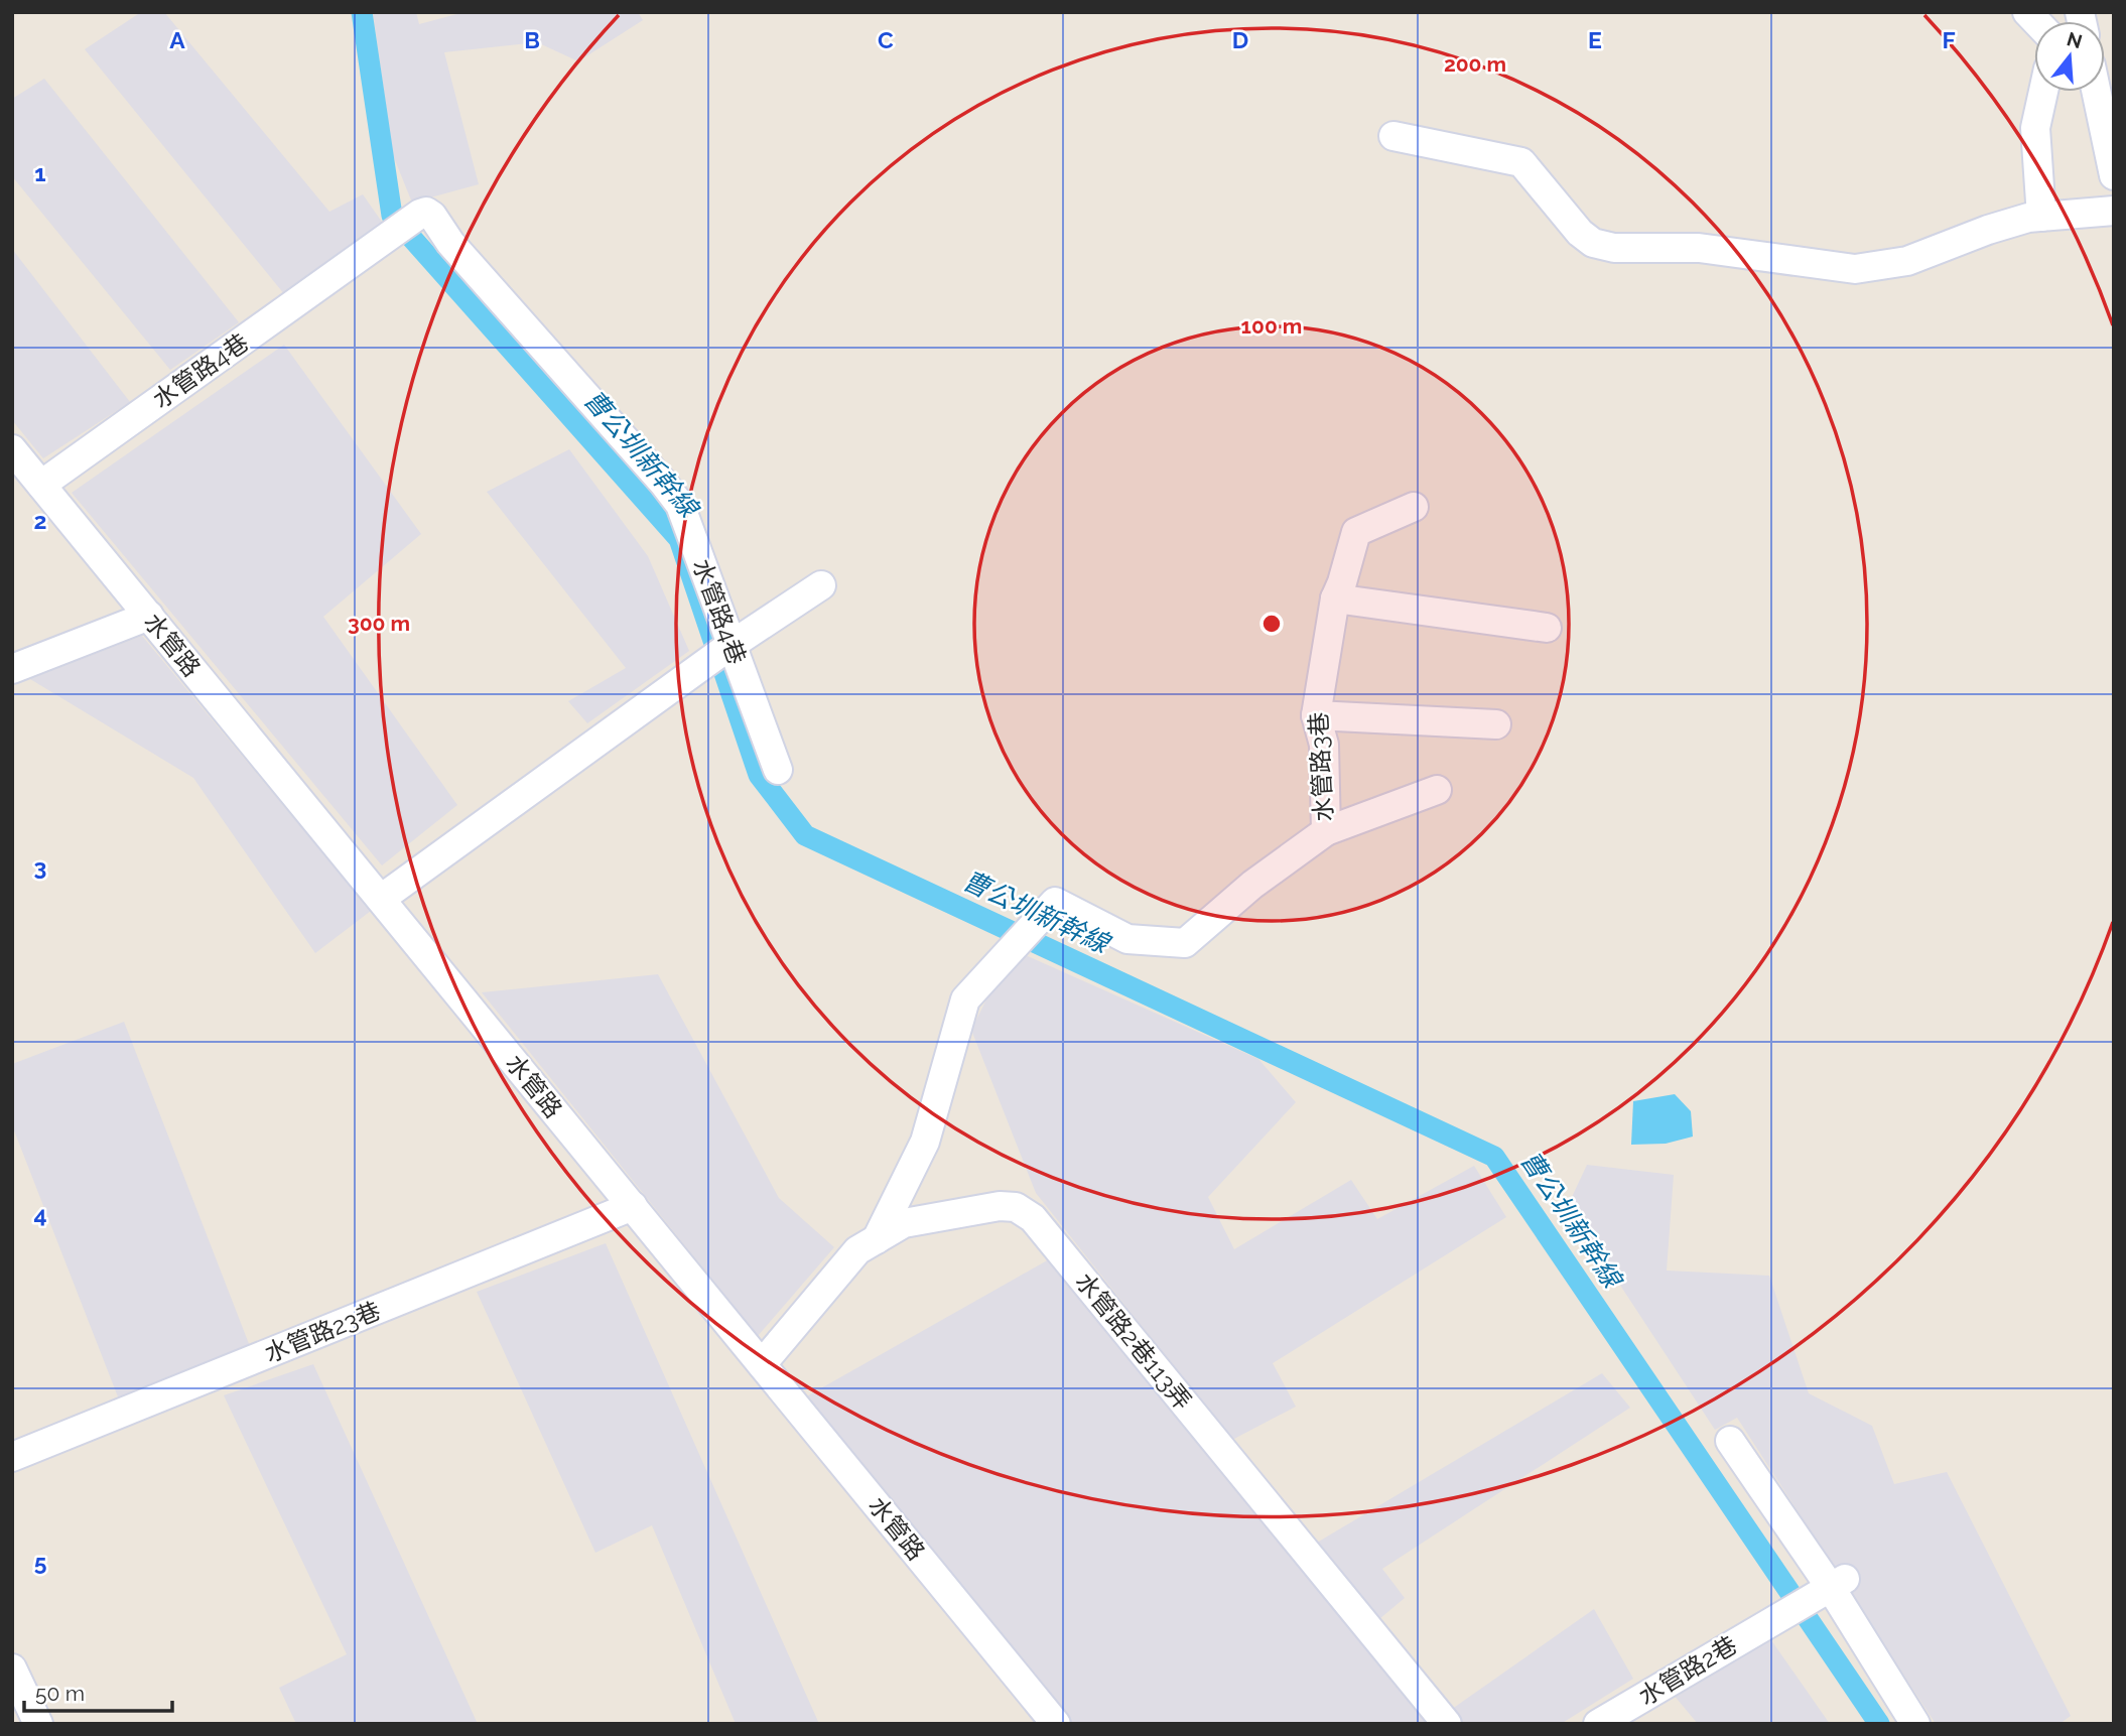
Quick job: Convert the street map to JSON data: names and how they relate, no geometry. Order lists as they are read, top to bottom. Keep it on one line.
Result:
{"streets":{"street":["水管路4巷","水管路","水管路3巷","水管路23巷","水管路2巷113弄","水管路2巷"]},"crossings":[["水管路4巷","水管路"],["水管路","水管路23巷"],["水管路","水管路2巷113弄"],["水管路3巷","水管路2巷113弄"]],"water":["曹公圳新幹線"],"scale_bar":"50 m","north":"top","grid":{"columns":["A","B","C","D","E","F"],"rows":["1","2","3","4","5"]},"rings":["200 m","100 m","300 m"]}
